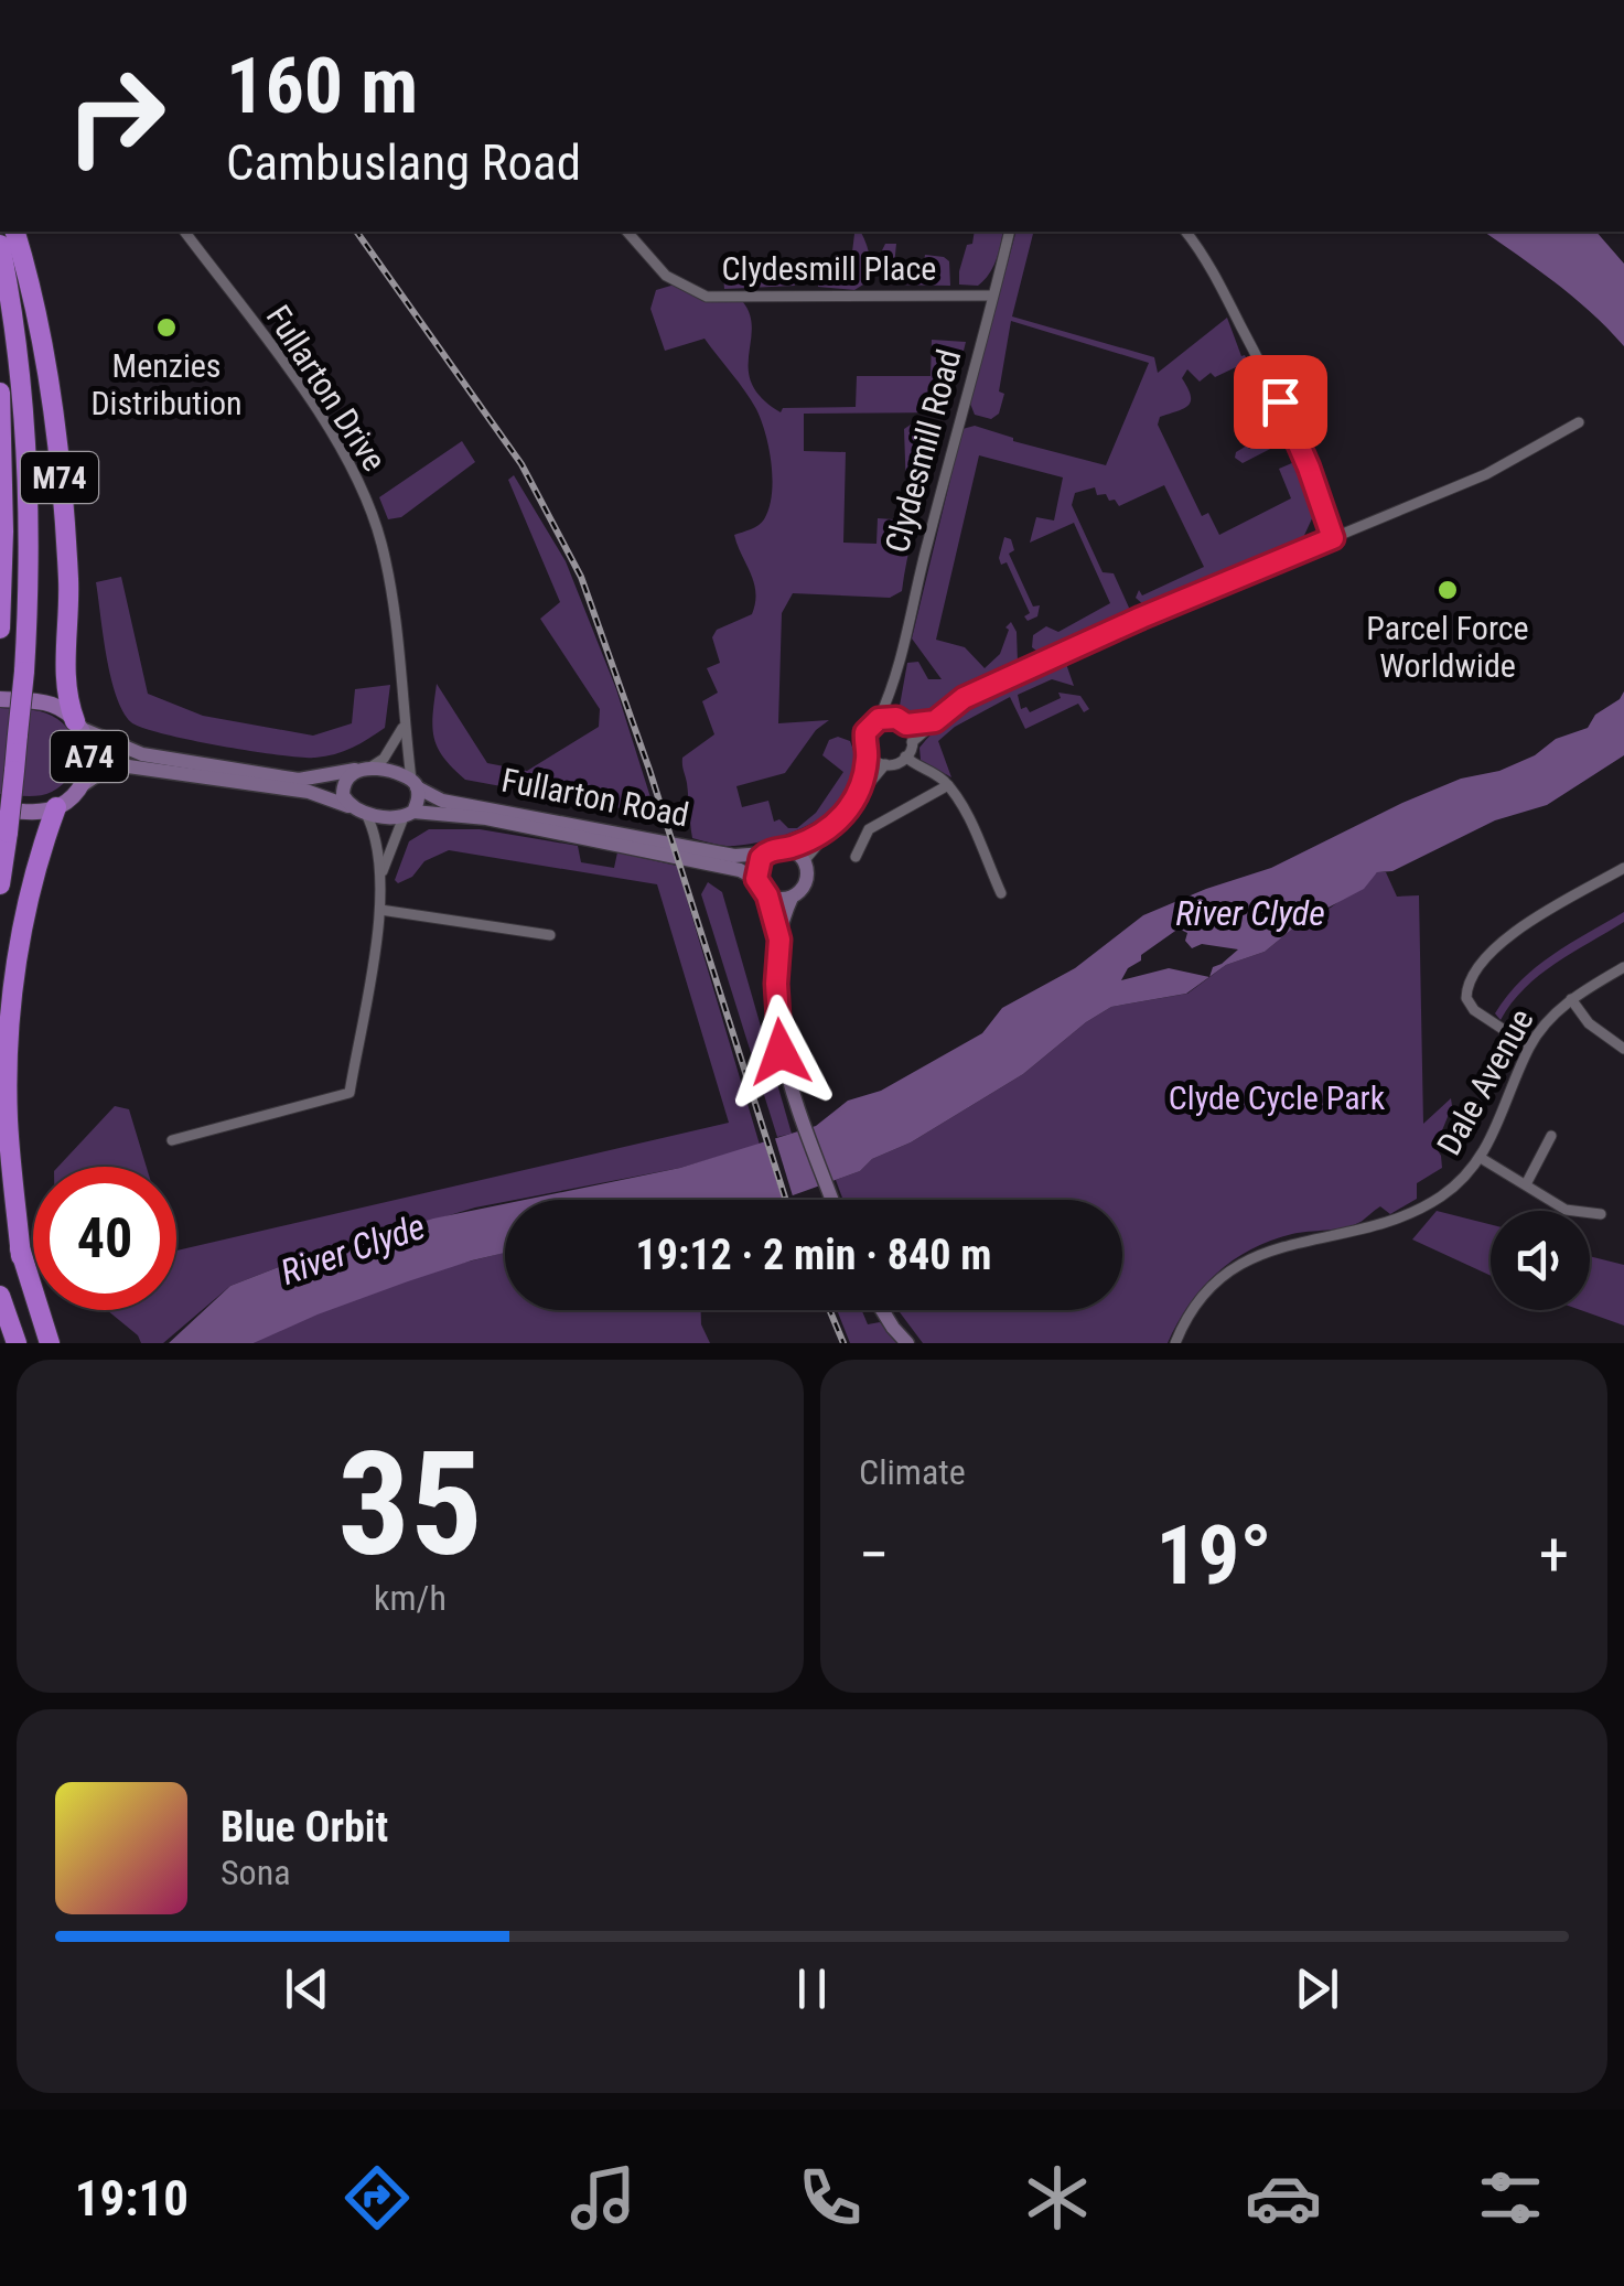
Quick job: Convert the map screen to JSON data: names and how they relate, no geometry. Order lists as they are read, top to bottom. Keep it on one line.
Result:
{"streets":{"highway":["M74"],"main road":["A74"],"street":["Clydesmill Place","Fullarton Drive","Clydesmill Road","Fullarton Road","Dale Avenue"]},"crossings":[["Clydesmill Place","Clydesmill Road"],["Fullarton Drive","Fullarton Road"],["M74","A74"]],"water":["River Clyde"],"parks":["Clyde Cycle Park"],"places":["Menzies Distribution","Parcel Force Worldwide"],"page":{"turn":["160 m","Cambuslang Road"],"limit":"40","trip":"19:12 · 2 min · 840 m","tile":[["35","km/h"],"Climate"],"heat":["−","19°","+"],"song":["Blue Orbit","Sona"],"tabs":"19:10"}}
